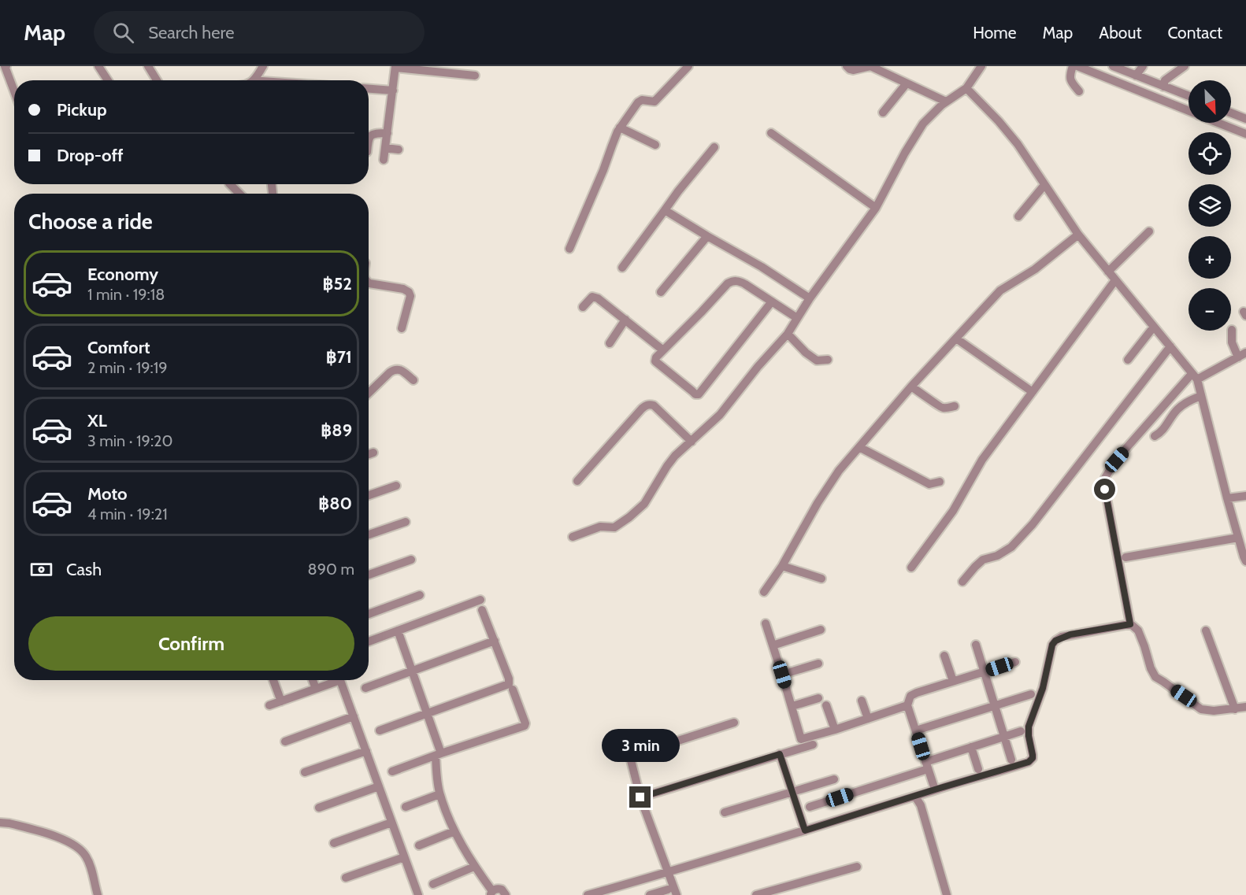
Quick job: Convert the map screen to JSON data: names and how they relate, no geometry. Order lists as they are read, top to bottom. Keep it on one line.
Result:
{"north":"bottom right","page":{"header":"Map","search":"Search here","nav":["Home","Map","About","Contact"],"map_buttons":["+","−"],"banner":["Pickup","Drop-off"],"heading":"Choose a ride","list":[{"name":"Economy","note":"1 min · 19:18","value":"฿52"},{"name":"Comfort","note":"2 min · 19:19","value":"฿71"},{"name":"XL","note":"3 min · 19:20","value":"฿89"},{"name":"Moto","note":"4 min · 19:21","value":"฿80"}],"pay":["Cash","890 m"],"buttons":"Confirm","bubble":"3 min"}}
